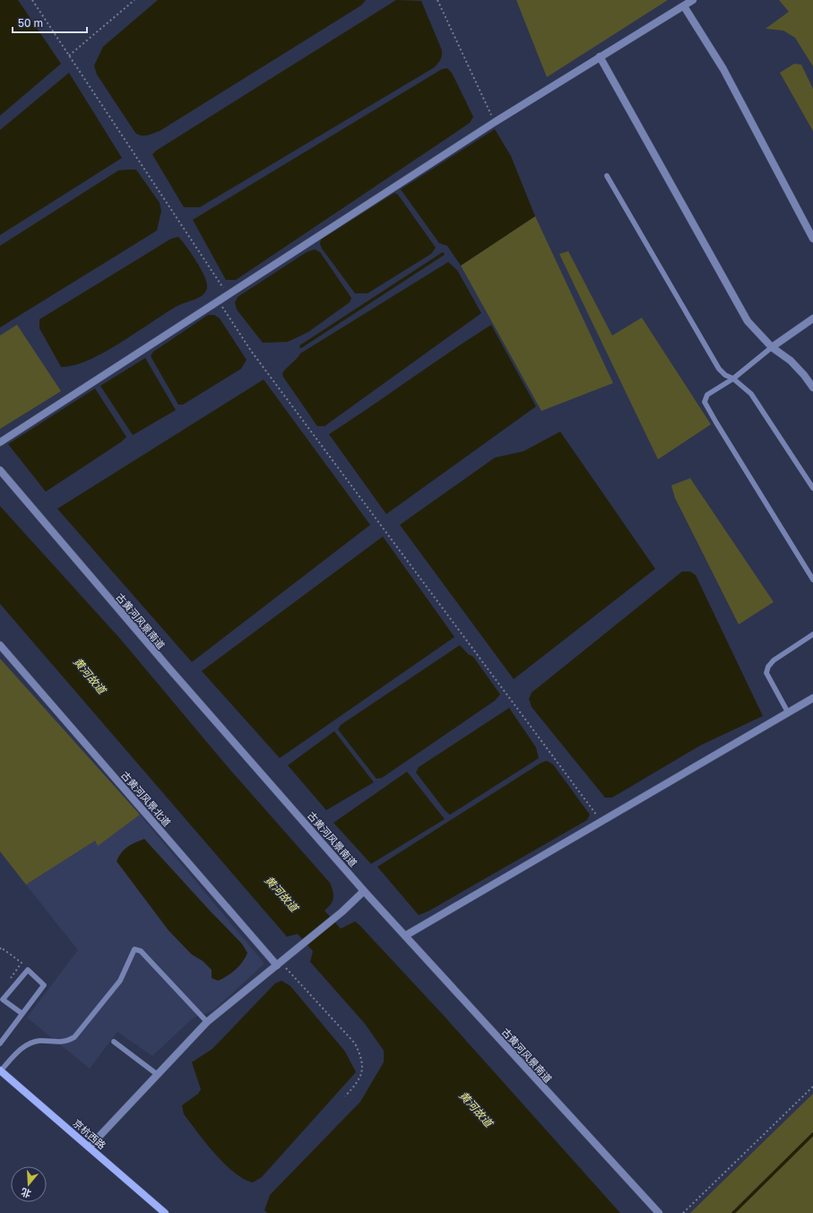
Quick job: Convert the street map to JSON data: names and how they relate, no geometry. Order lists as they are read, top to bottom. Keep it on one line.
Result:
{"streets":{"main road":["京杭西路"],"street":["古黄河风景南道","古黄河风景北道"]},"water":["黄河故道"],"scale_bar":"50 m","north":"bottom"}
